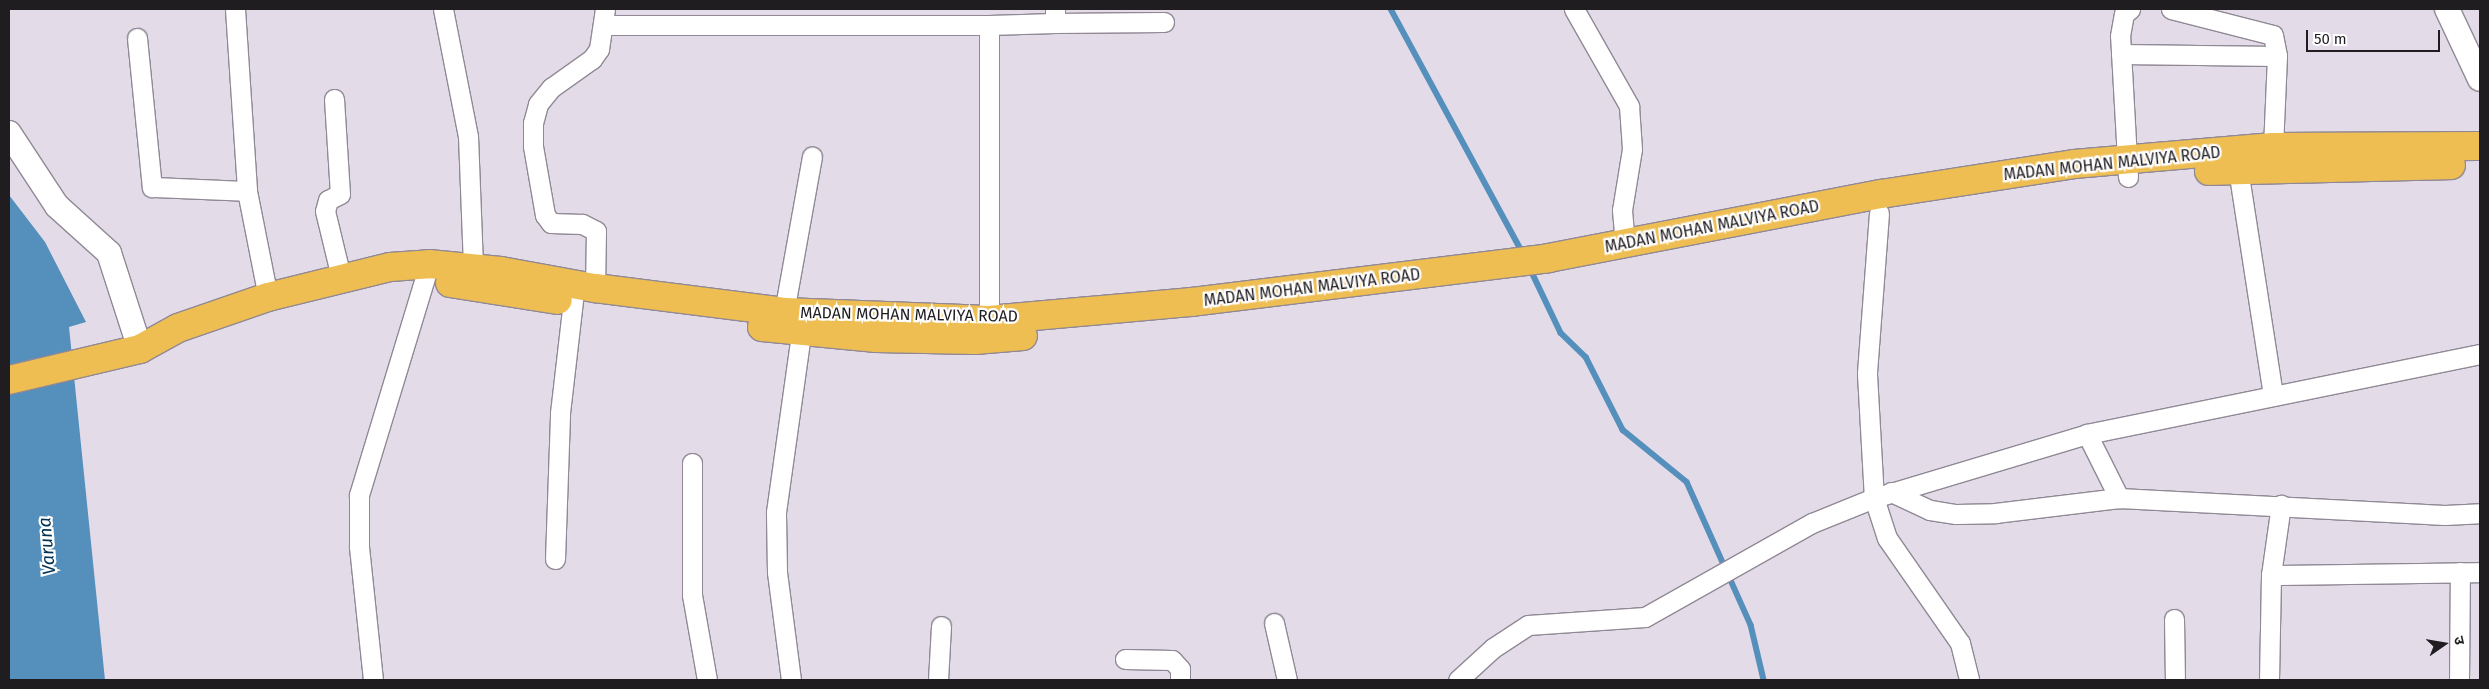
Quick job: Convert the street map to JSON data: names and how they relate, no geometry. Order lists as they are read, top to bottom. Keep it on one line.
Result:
{"streets":{"highway":["MADAN MOHAN MALVIYA ROAD"]},"water":["Varuna"],"scale_bar":"50 m","north":"right"}
